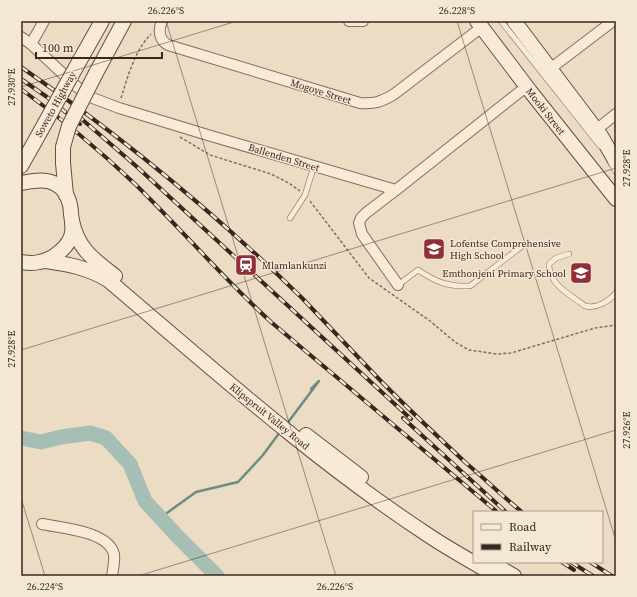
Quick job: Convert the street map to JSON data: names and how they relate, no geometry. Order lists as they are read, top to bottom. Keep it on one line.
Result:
{"streets":{"main road":["Soweto Highway","Mooki Street","Klipspruit Valley Road"],"street":["Mogoye Street","Ballenden Street"]},"crossings":[["Mogoye Street","Mooki Street"],["Soweto Highway","Klipspruit Valley Road"]],"places":{"school or university":["Lofentse Comprehensive High School","Emthonjeni Primary School"],"station":["Mlamlankunzi"]},"legend":["Road","Railway"],"scale_bar":"100 m","coordinates":["26.226°S","26.228°S","27.930°E","27.928°E","27.926°E","26.224°S"]}
